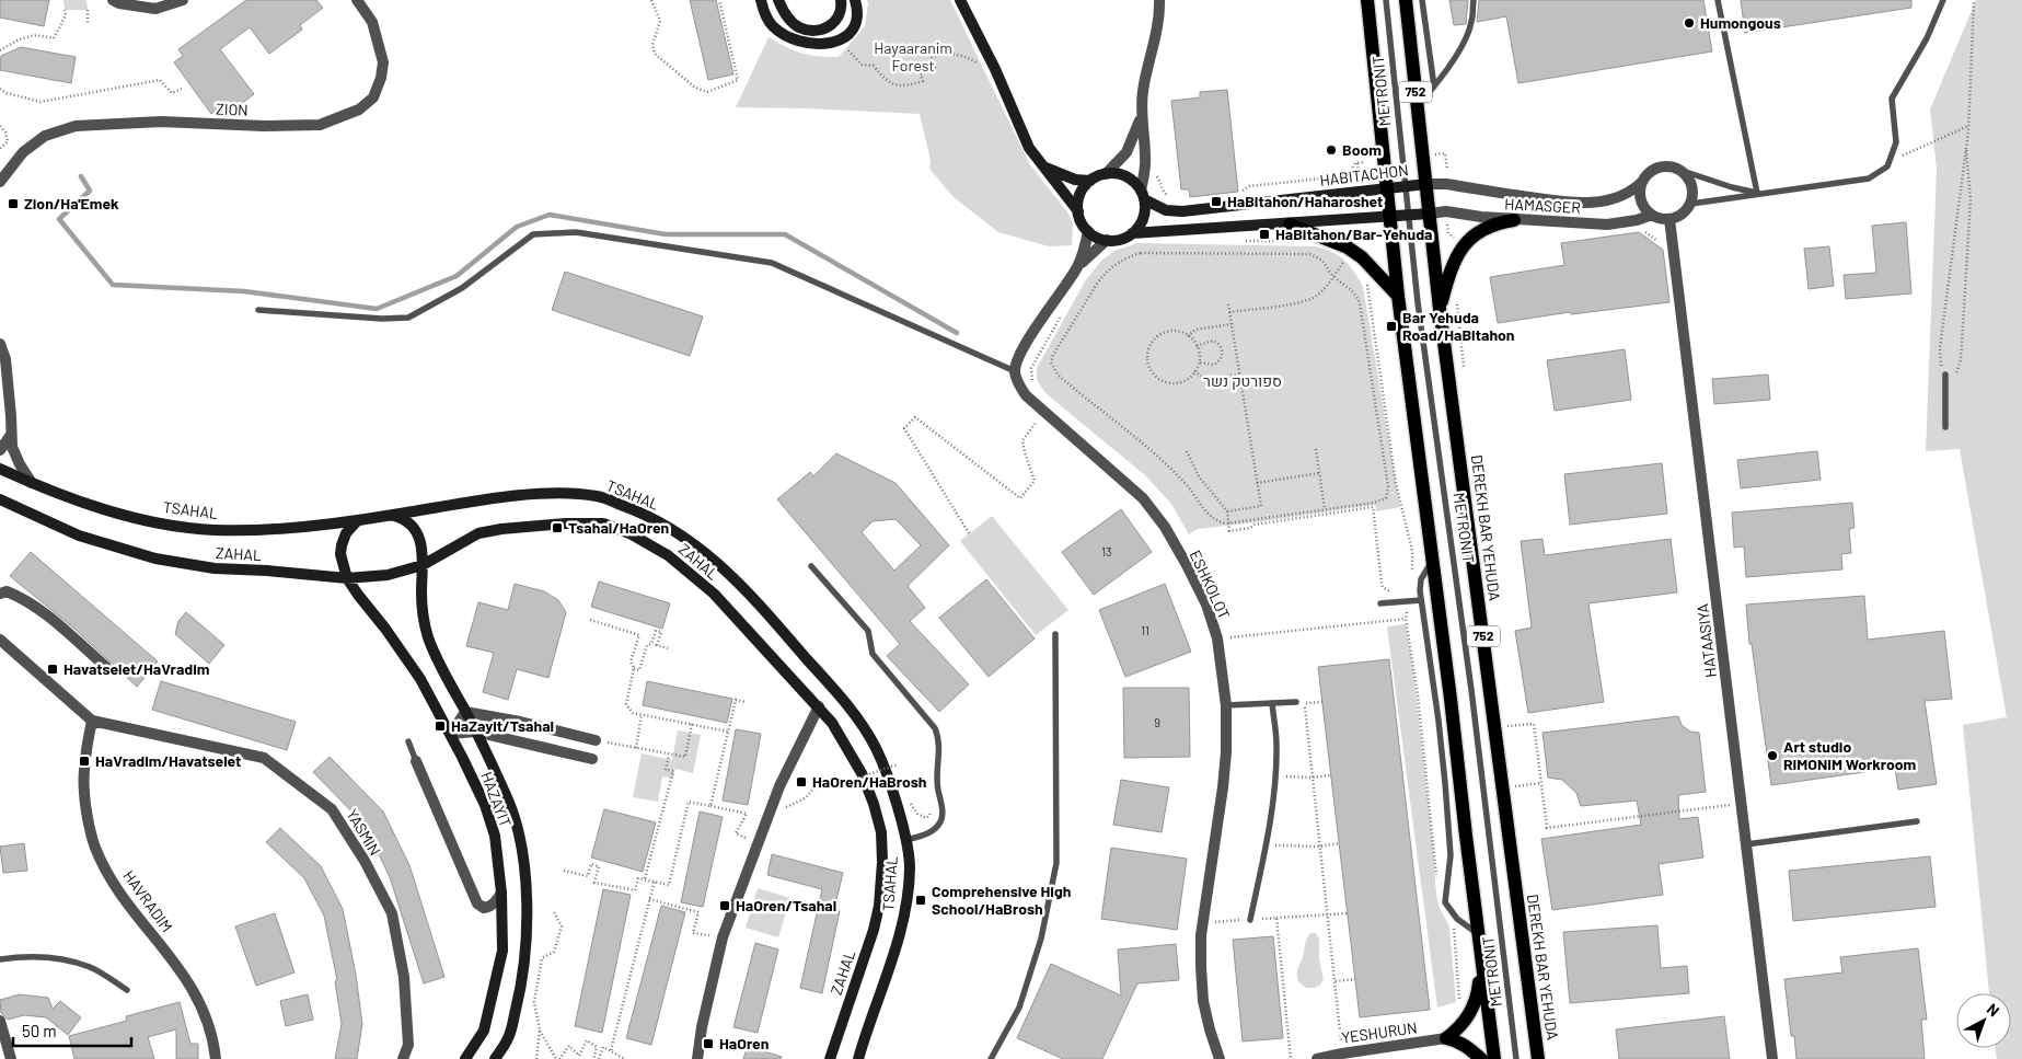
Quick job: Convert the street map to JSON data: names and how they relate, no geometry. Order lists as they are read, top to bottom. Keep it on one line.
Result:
{"streets":{"main road":["752","HABITACHON","TSAHAL","DEREKH BAR YEHUDA","ZAHAL","HAZAYIT"],"street":["ZION","HAMASGER","ESHKOLOT","HATAASIYA","YASMIN","HAVRADIM","YESHURUN"],"lane":["METRONIT"]},"crossings":[["METRONIT","HABITACHON"],["752","HABITACHON"],["HABITACHON","HAMASGER"],["HABITACHON","DEREKH BAR YEHUDA"],["HAMASGER","DEREKH BAR YEHUDA"],["HAMASGER","HATAASIYA"],["TSAHAL","ZAHAL"],["TSAHAL","HAZAYIT"],["ZAHAL","HAZAYIT"],["YASMIN","HAVRADIM"]],"parks":["Hayaaranim Forest","ספורטק נשר"],"places":{"other":["Humongous","Boom","Art studio RIMONIM Workroom"],"transit":["HaBitahon/Haharoshet","Zion/Ha'Emek","HaBitahon/Bar-Yehuda","Bar Yehuda Road/HaBitahon","Tsahal/HaOren","Havatselet/HaVradim","HaZayit/Tsahal","HaVradim/Havatselet","HaOren/HaBrosh","Comprehensive High School/HaBrosh","HaOren/Tsahal","HaOren"]},"house_numbers":["13","11","9"],"scale_bar":"50 m","north":"top right"}
